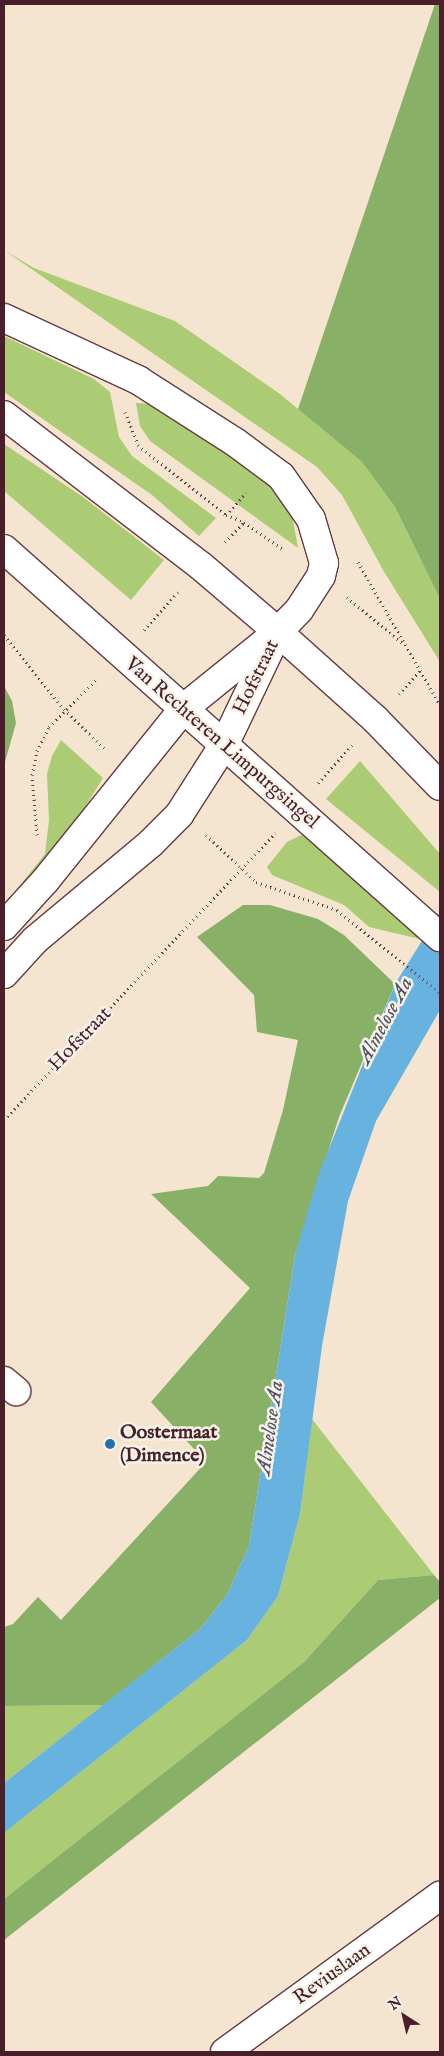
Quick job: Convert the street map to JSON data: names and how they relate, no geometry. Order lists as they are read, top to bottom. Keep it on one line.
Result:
{"streets":{"main road":["Hofstraat","Van Rechteren Limpurgsingel","Reviuslaan"]},"crossings":[["Hofstraat","Van Rechteren Limpurgsingel"]],"water":["Almelose Aa"],"places":["Oostermaat (Dimence)"],"north":"top left"}
